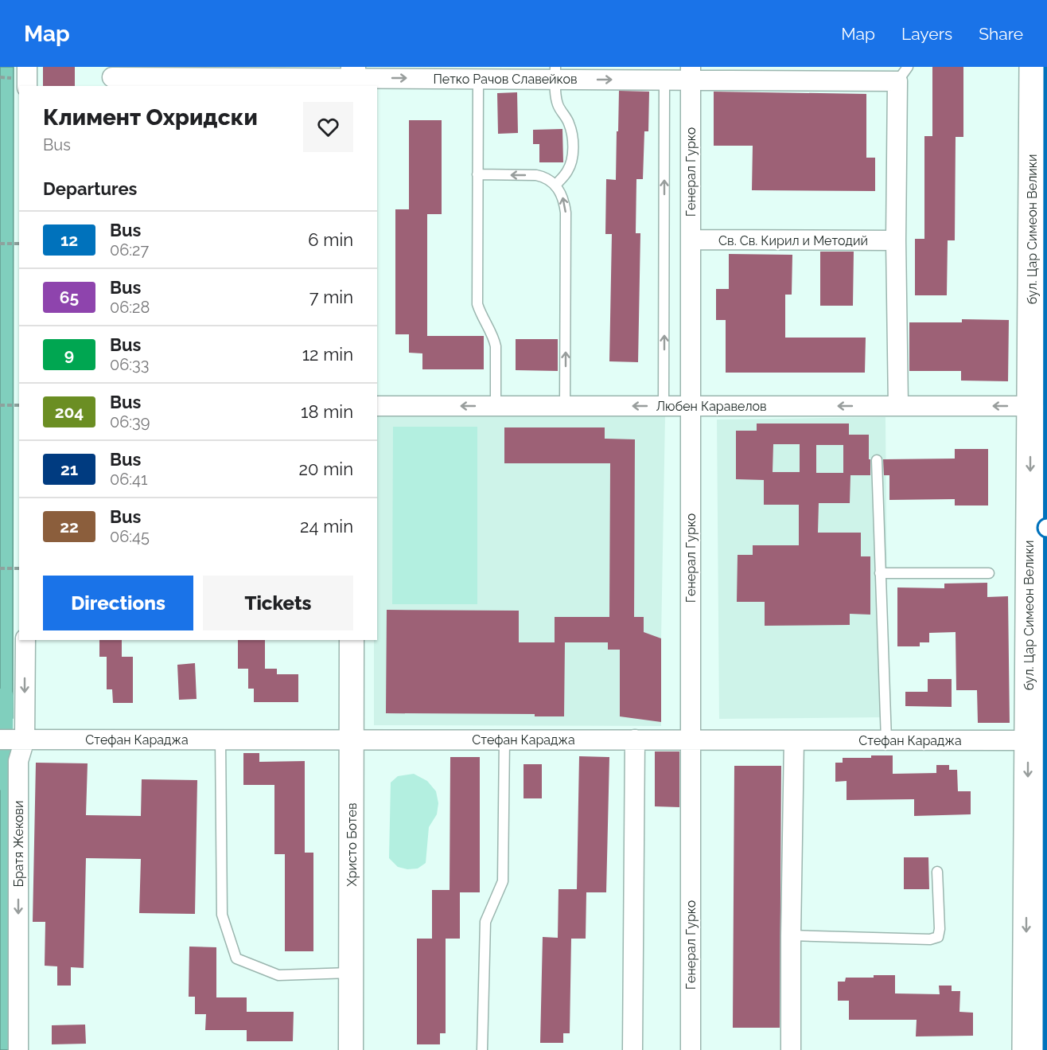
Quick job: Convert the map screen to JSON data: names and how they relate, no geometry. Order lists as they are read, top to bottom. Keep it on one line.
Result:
{"streets":{"main road":["бул. Цар Симеон Велики"],"street":["Петко Рачов Славейков","Генерал Гурко","Св. Св. Кирил и Методий","Любен Каравелов","Стефан Караджа","Братя Жекови","Христо Ботев"]},"crossings":[["Петко Рачов Славейков","Генерал Гурко"],["Генерал Гурко","Св. Св. Кирил и Методий"],["Генерал Гурко","Любен Каравелов"],["Генерал Гурко","Стефан Караджа"],["бул. Цар Симеон Велики","Любен Каравелов"],["бул. Цар Симеон Велики","Стефан Караджа"],["Стефан Караджа","Братя Жекови"],["Стефан Караджа","Христо Ботев"]],"one_way":["Любен Каравелов","Братя Жекови"],"lines":["bus line 12"],"page":{"header":"Map","nav":["Map","Layers","Share"],"heading":[["Климент Охридски","Bus"],"Departures"],"list":[{"mark":"12","name":"Bus","note":"06:27","value":"6 min"},{"mark":"65","name":"Bus","note":"06:28","value":"7 min"},{"mark":"9","name":"Bus","note":"06:33","value":"12 min"},{"mark":"204","name":"Bus","note":"06:39","value":"18 min"},{"mark":"21","name":"Bus","note":"06:41","value":"20 min"},{"mark":"22","name":"Bus","note":"06:45","value":"24 min"}],"buttons":["Directions","Tickets"]}}
